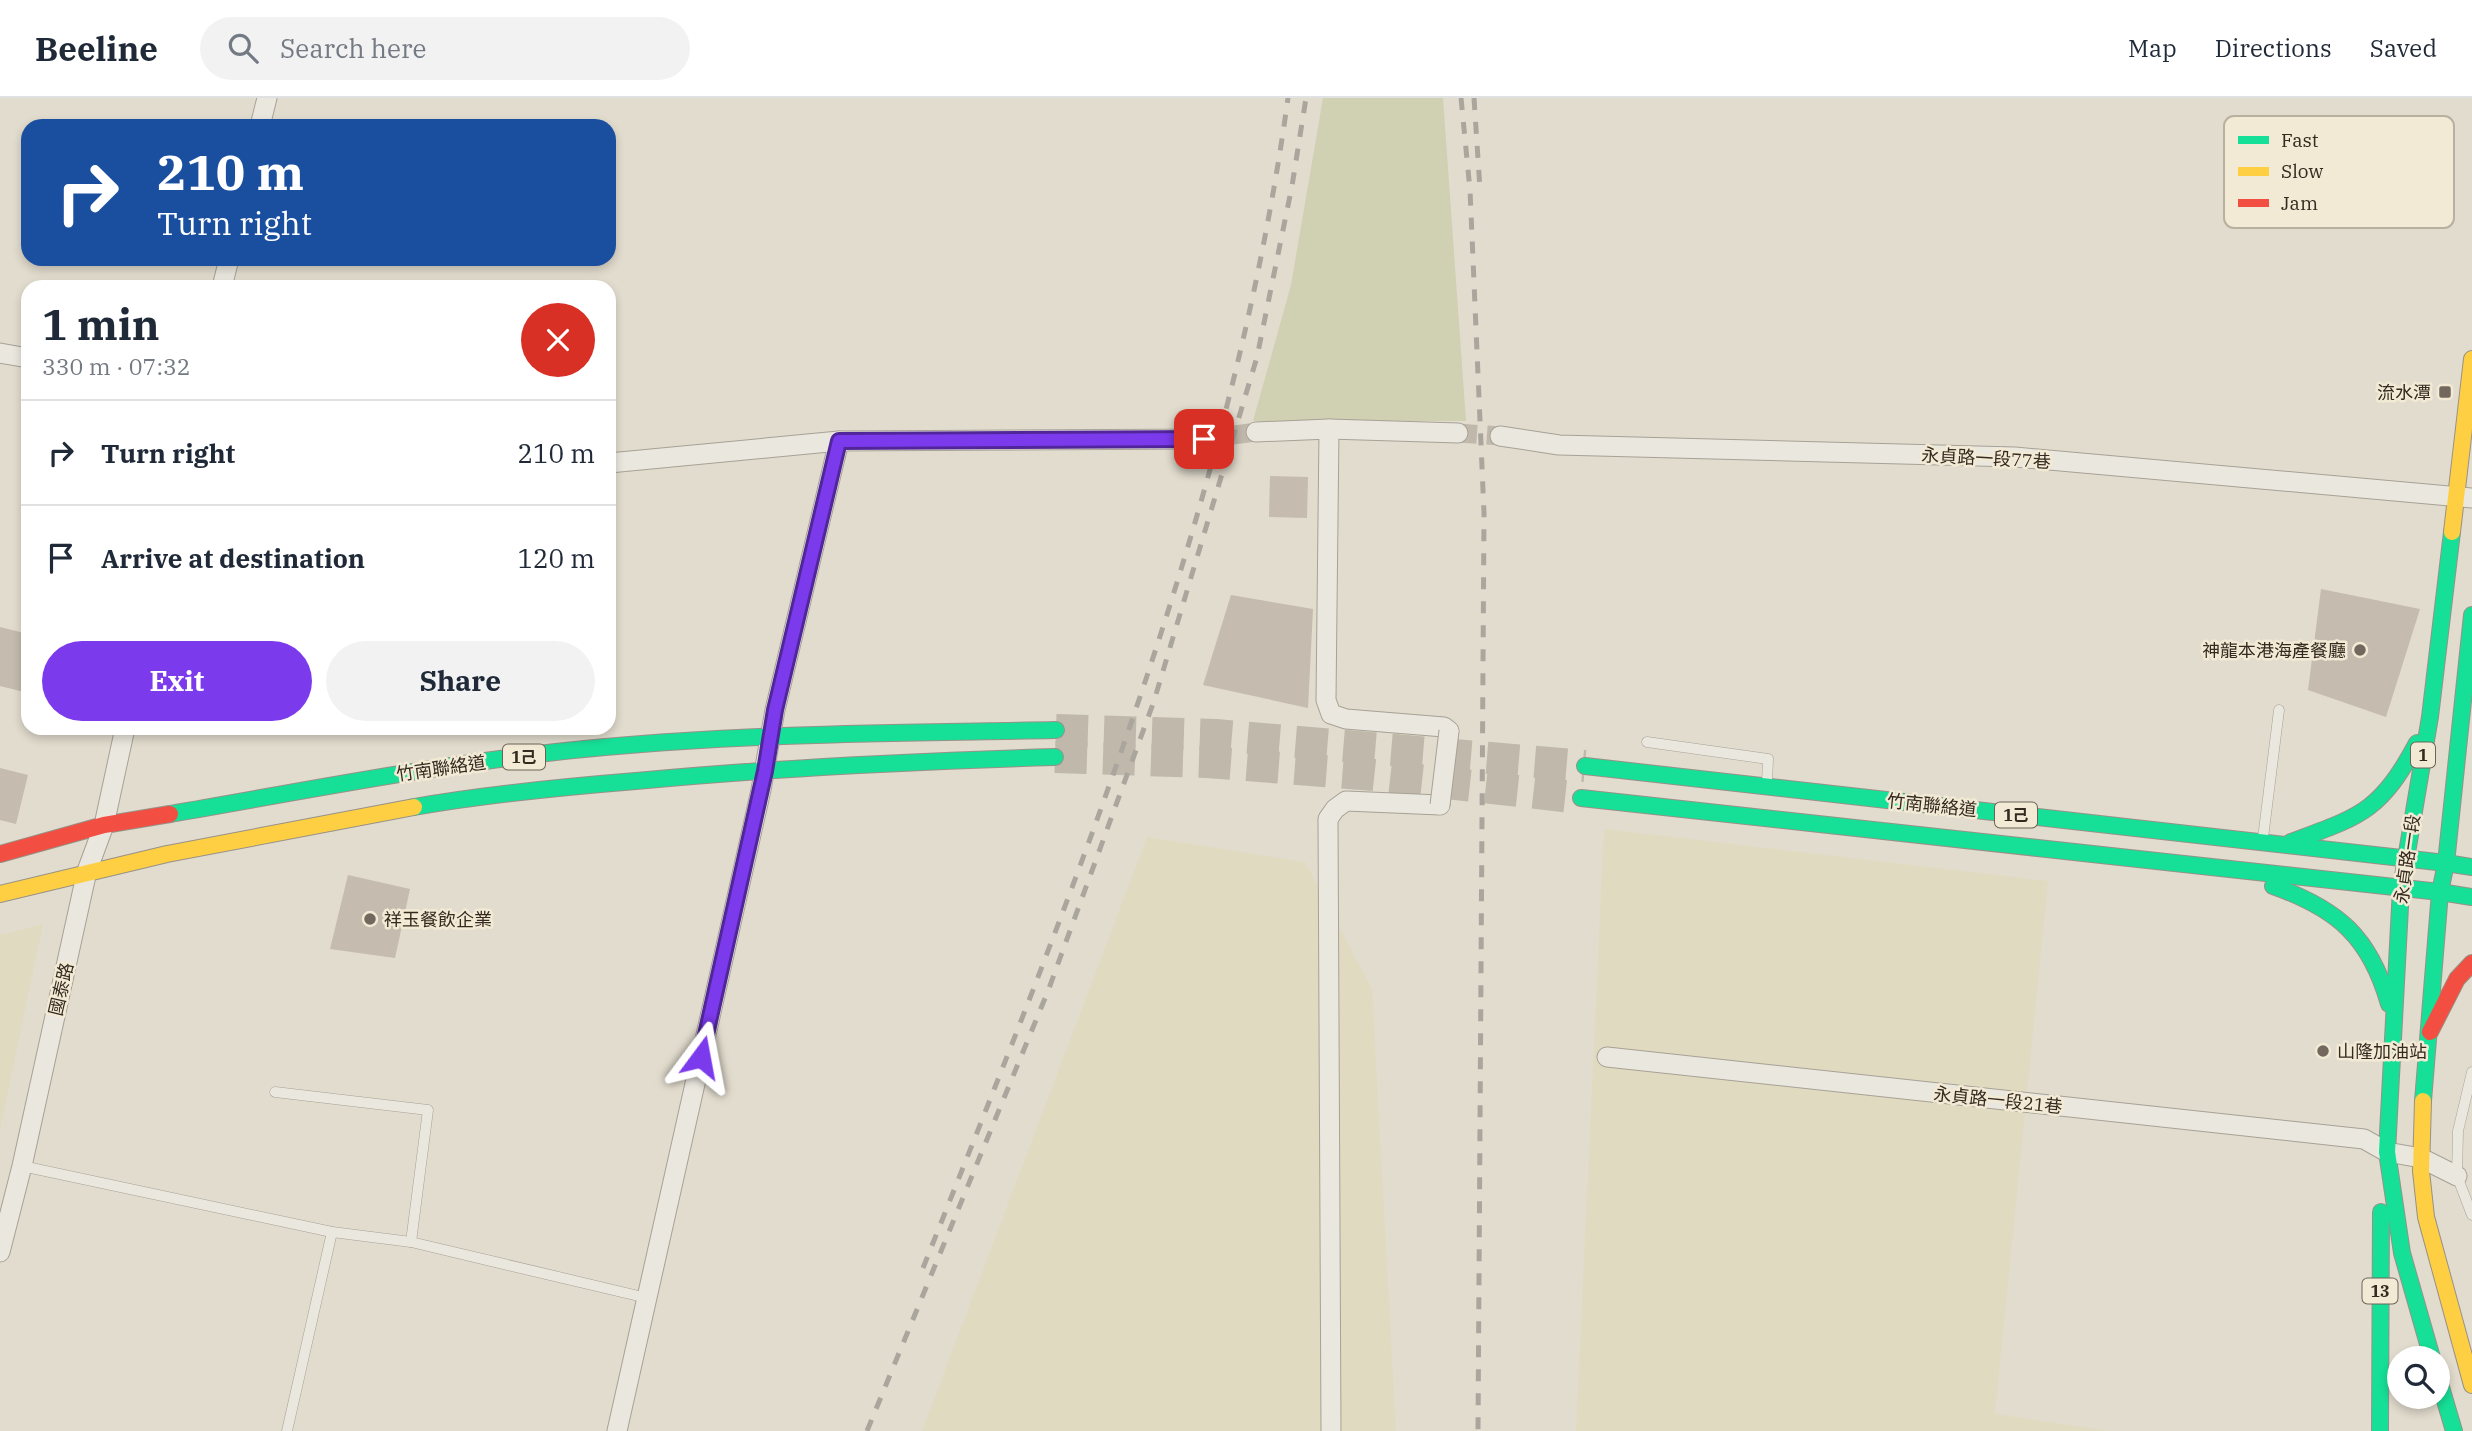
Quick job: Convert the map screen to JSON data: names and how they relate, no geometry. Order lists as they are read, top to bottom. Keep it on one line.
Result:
{"streets":{"main road":["1","1己","竹南聯絡道","永貞路一段","13"],"street":["永貞路一段77巷","國泰路","永貞路一段21巷"]},"crossings":[["永貞路一段77巷","永貞路一段"],["1","竹南聯絡道"],["1","永貞路一段21巷"],["竹南聯絡道","永貞路一段"],["竹南聯絡道","國泰路"],["永貞路一段","永貞路一段21巷"],["永貞路一段","13"],["永貞路一段21巷","13"]],"places":{"transit":["流水潭"],"other":["神龍本港海產餐廳","祥玉餐飲企業","山隆加油站"]},"legend":["Fast","Slow","Jam"],"page":{"header":"Beeline","search":"Search here","nav":["Map","Directions","Saved"],"turn":["210 m","Turn right"],"heading":["1 min","330 m · 07:32"],"list":[{"name":"Turn right","value":"210 m"},{"name":"Arrive at destination","value":"120 m"}],"buttons":["Exit","Share"]}}
